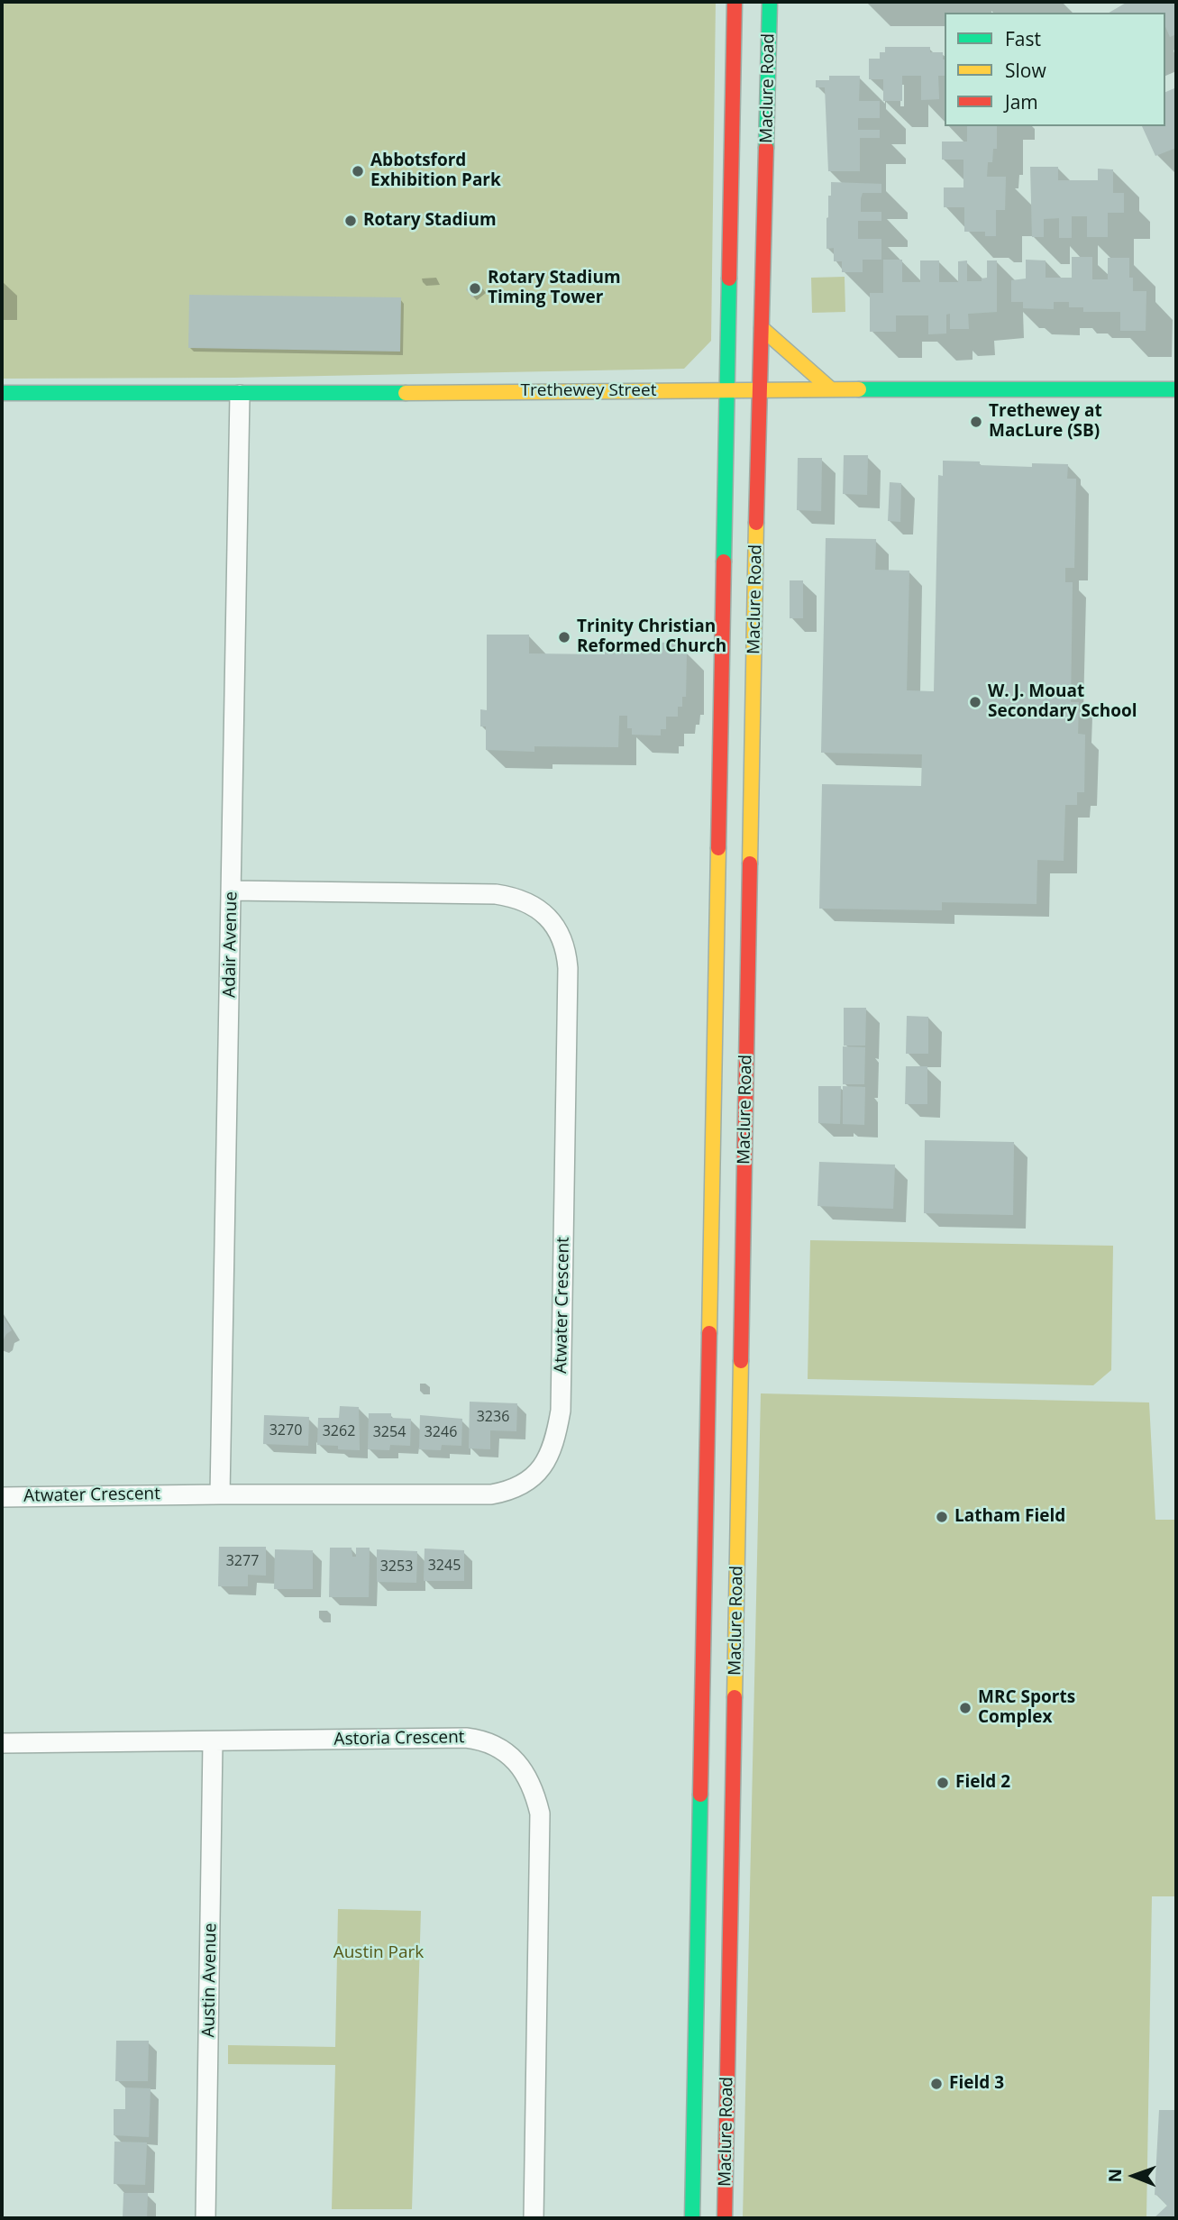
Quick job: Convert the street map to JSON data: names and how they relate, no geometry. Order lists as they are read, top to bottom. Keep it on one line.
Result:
{"streets":{"main road":["Maclure Road","Trethewey Street"],"street":["Adair Avenue","Atwater Crescent","Astoria Crescent","Austin Avenue"]},"crossings":[["Maclure Road","Trethewey Street"],["Trethewey Street","Adair Avenue"],["Adair Avenue","Atwater Crescent"],["Astoria Crescent","Austin Avenue"]],"parks":["Austin Park"],"places":["Abbotsford Exhibition Park","Rotary Stadium","Rotary Stadium Timing Tower","Trethewey at MacLure (SB)","Trinity Christian Reformed Church","W. J. Mouat Secondary School","Latham Field","MRC Sports Complex","Field 2","Field 3"],"house_numbers":["3236","3270","3262","3254","3246","3277","3245","3253"],"legend":["Fast","Slow","Jam"],"north":"left"}
